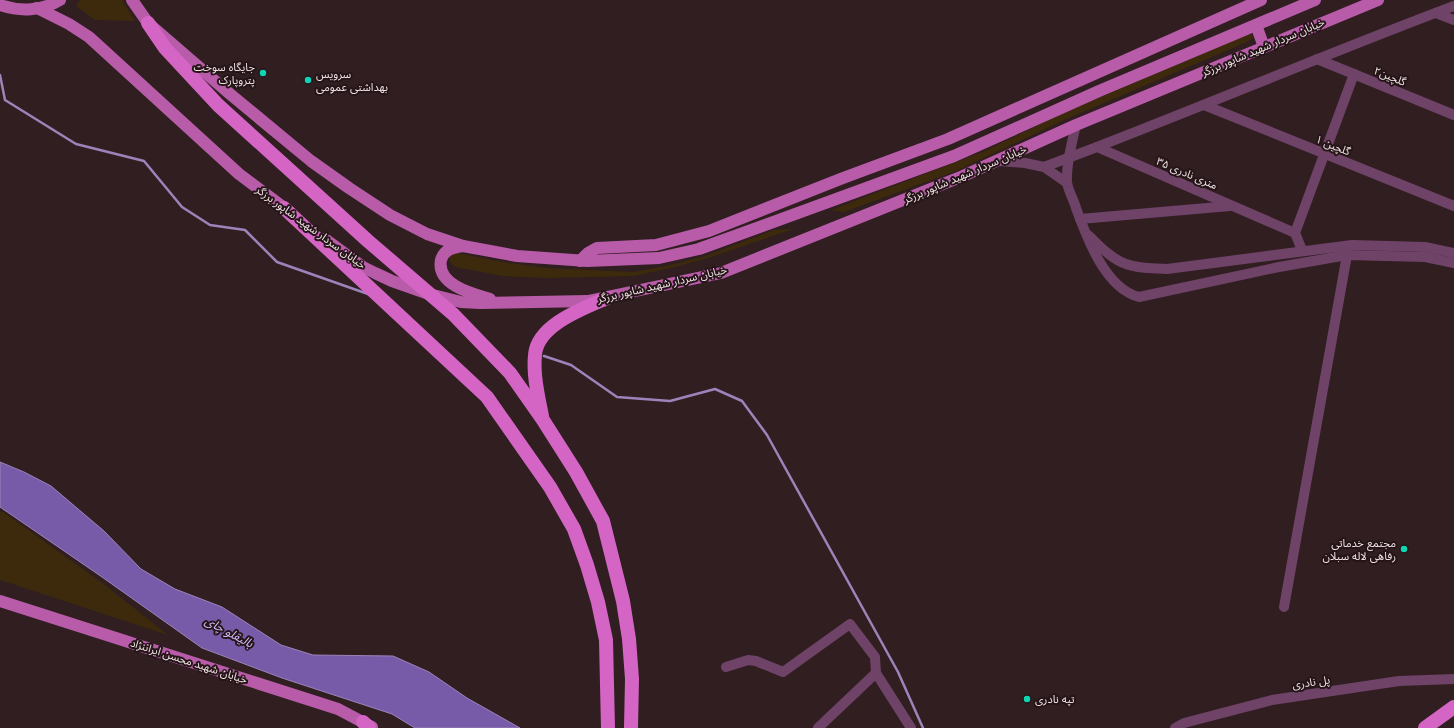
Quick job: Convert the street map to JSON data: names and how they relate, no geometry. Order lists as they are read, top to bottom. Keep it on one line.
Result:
{"streets":{"main road":["خیابان سردار شهید شاپور برزگر","خیابان شهید محسن ایراننژاد"],"street":["گلچین۲","گلچین ۱","۳۵ متری نادری","پل نادری"]},"water":["بالیقلو چای"],"places":["جایگاه سوخت پتروپارک","سرویس بهداشتی عمومی","مجتمع خدماتی رفاهی لاله سبلان","تپه نادری"]}
